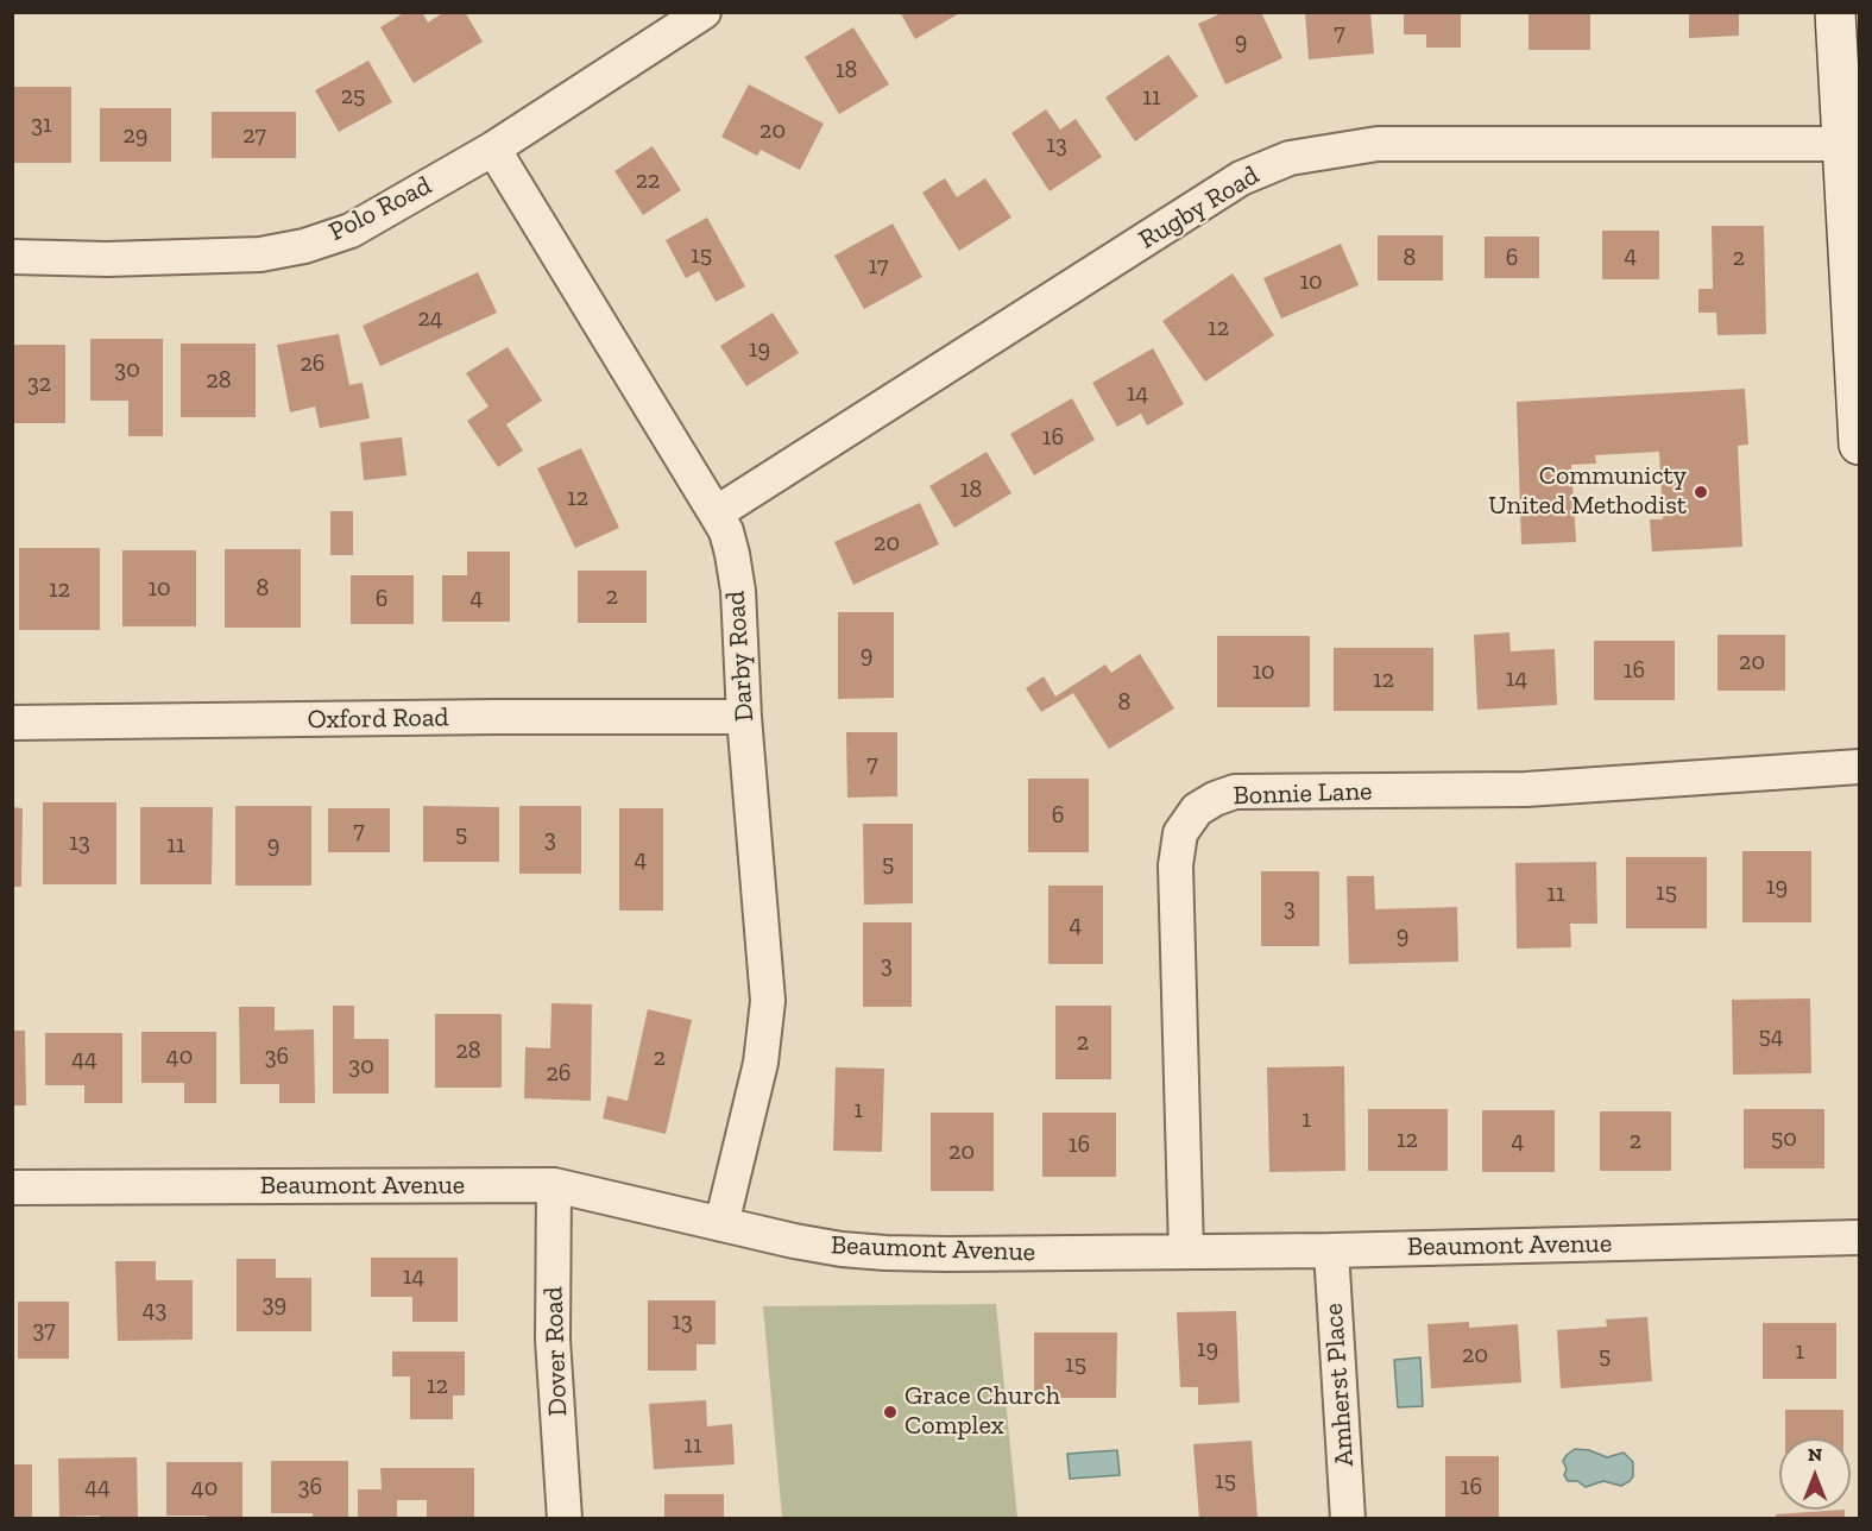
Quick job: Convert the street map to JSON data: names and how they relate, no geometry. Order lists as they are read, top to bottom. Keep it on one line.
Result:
{"streets":{"street":["Rugby Road","Polo Road","Darby Road","Oxford Road","Bonnie Lane","Beaumont Avenue","Dover Road","Amherst Place"]},"crossings":[["Rugby Road","Darby Road"],["Polo Road","Darby Road"],["Darby Road","Oxford Road"],["Darby Road","Beaumont Avenue"],["Bonnie Lane","Beaumont Avenue"],["Beaumont Avenue","Dover Road"],["Beaumont Avenue","Amherst Place"]],"places":["Communicty United Methodist","Grace Church Complex"],"house_numbers":["7","9","18","25","11","31","20","29","27","13","22","15","4","8","6","2","17","10","24","12","19","26","30","28","32","14","16","18","12","20","10","8","12","2","4","6","9","20","16","10","14","12","8","7","6","7","5","3","13","11","9","4","5","19","15","11","3","4","9","3","54","2","28","40","36","2","44","30","26","1","1","50","12","4","2","16","20","14","39","43","13","37","19","1","20","5","15","12","11","15","44","36","16","40"],"north":"top"}
